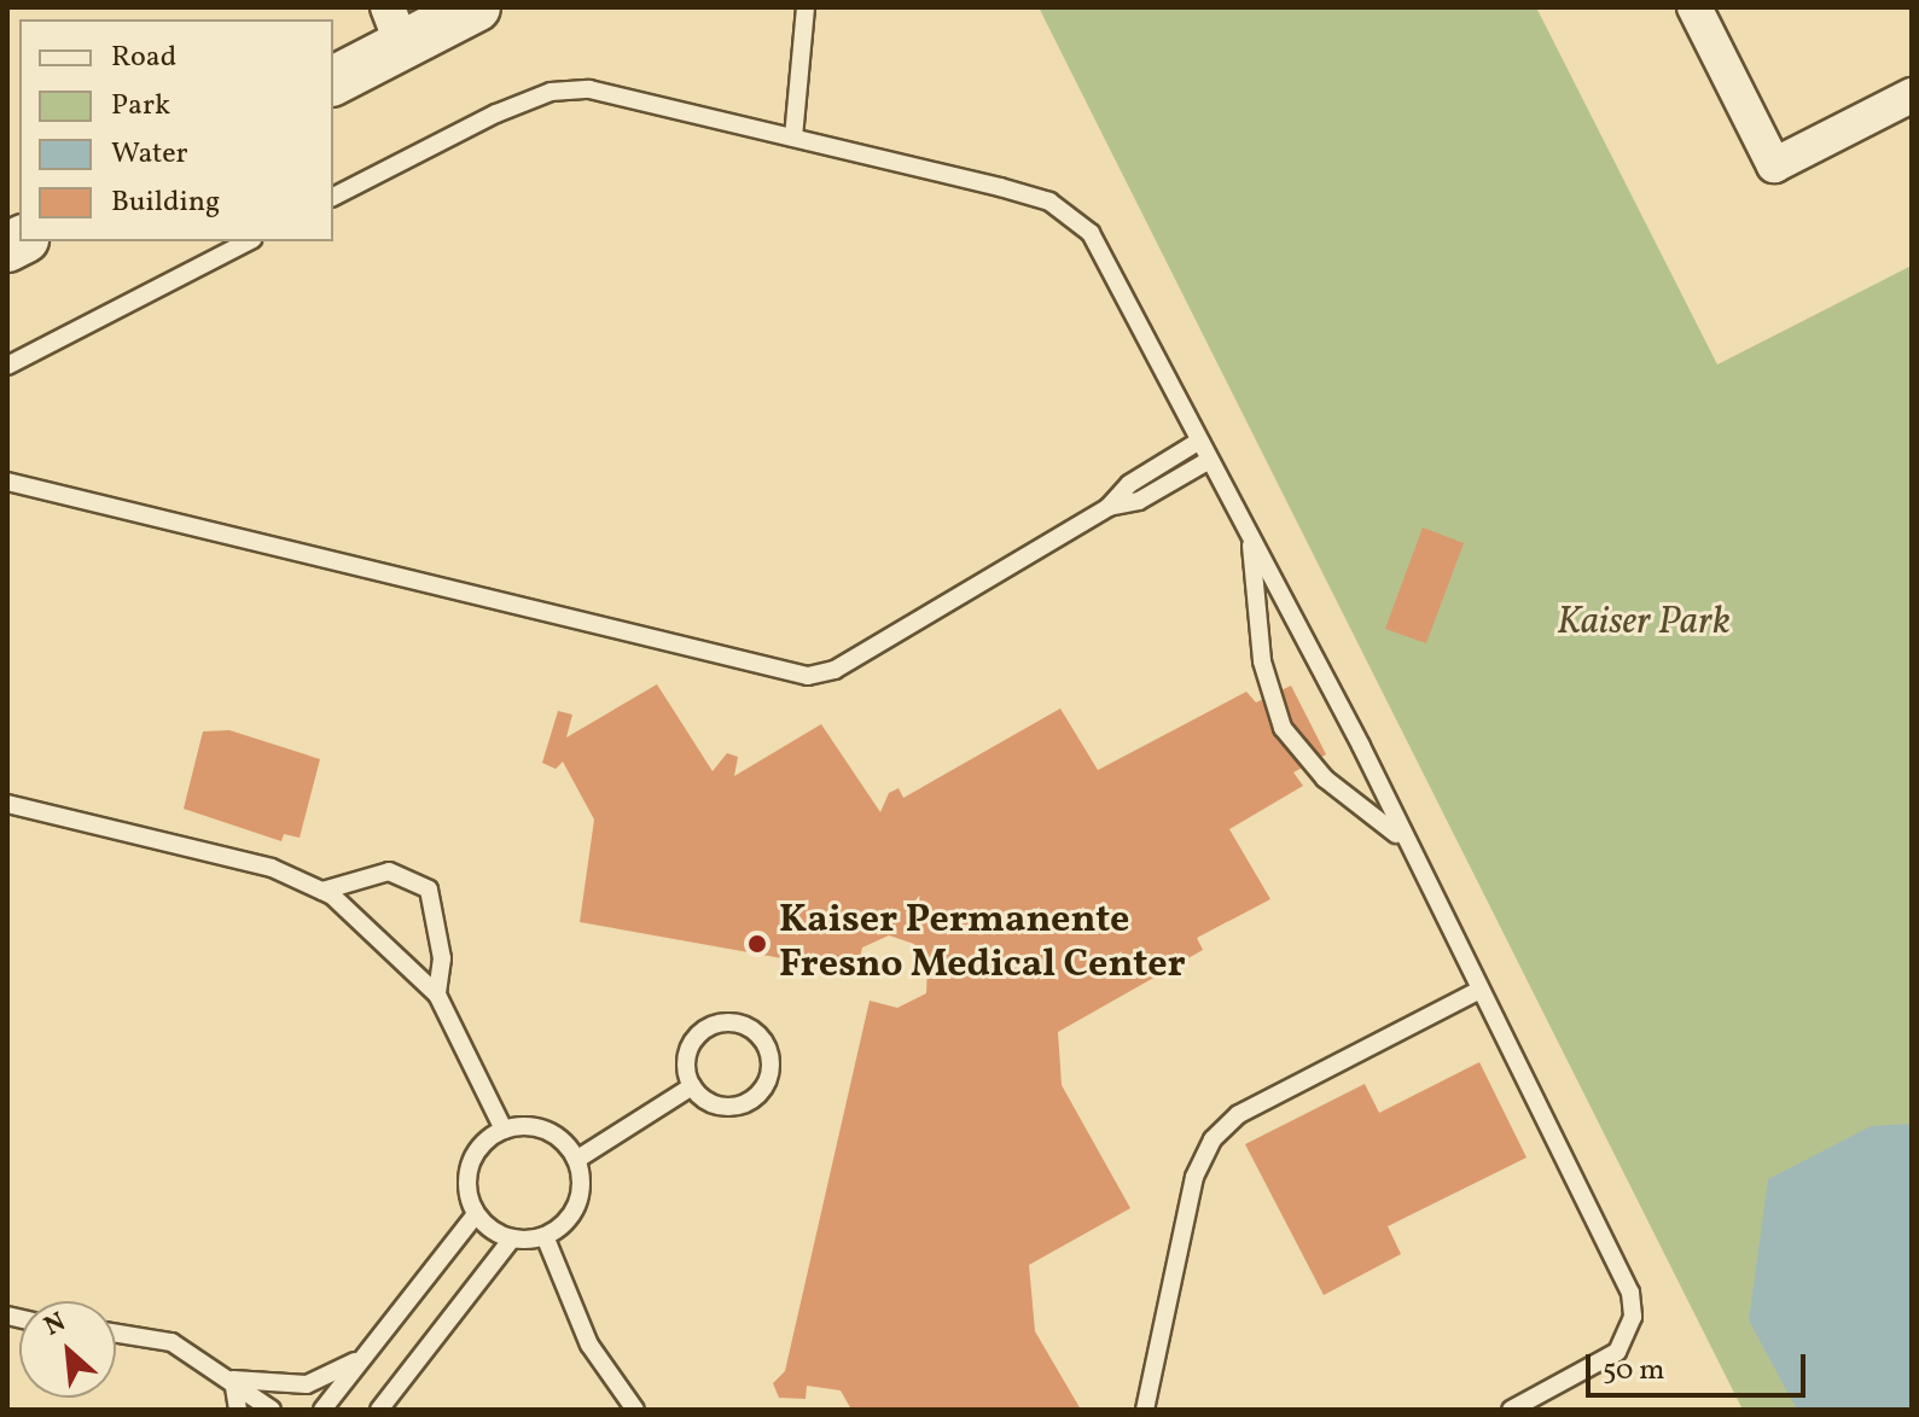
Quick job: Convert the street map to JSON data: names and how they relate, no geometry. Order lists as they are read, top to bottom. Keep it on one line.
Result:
{"parks":["Kaiser Park"],"places":["Kaiser Permanente Fresno Medical Center"],"legend":["Road","Park","Water","Building"],"scale_bar":"50 m","north":"top left"}
